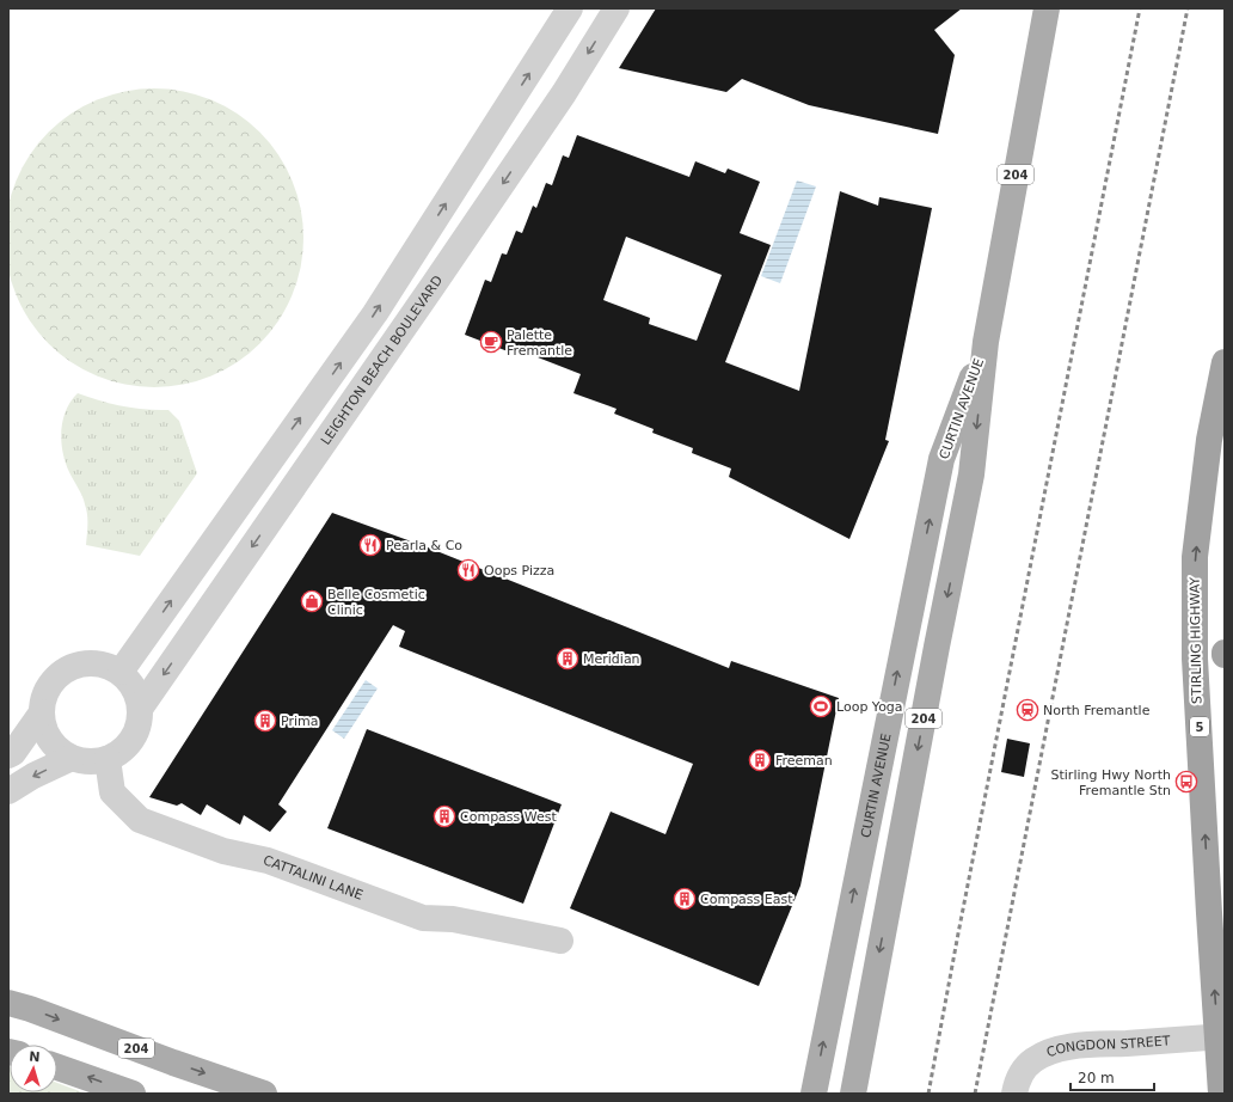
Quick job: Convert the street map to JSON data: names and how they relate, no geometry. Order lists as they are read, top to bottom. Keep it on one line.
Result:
{"streets":{"highway":["STIRLING HIGHWAY","5"],"main road":["204","CURTIN AVENUE"],"street":["LEIGHTON BEACH BOULEVARD","CATTALINI LANE","CONGDON STREET"]},"crossings":[["LEIGHTON BEACH BOULEVARD","CATTALINI LANE"],["STIRLING HIGHWAY","CONGDON STREET"]],"one_way":["STIRLING HIGHWAY"],"places":{"cafe":["Palette Fremantle"],"restaurant":["Pearla & Co","Oops Pizza"],"shop":["Belle Cosmetic Clinic"],"building":["Meridian","Prima","Freeman","Compass West","Compass East"],"sports":["Loop Yoga"],"station":["North Fremantle"],"bus stop":["Stirling Hwy North Fremantle Stn"]},"scale_bar":"20 m","north":"top"}
